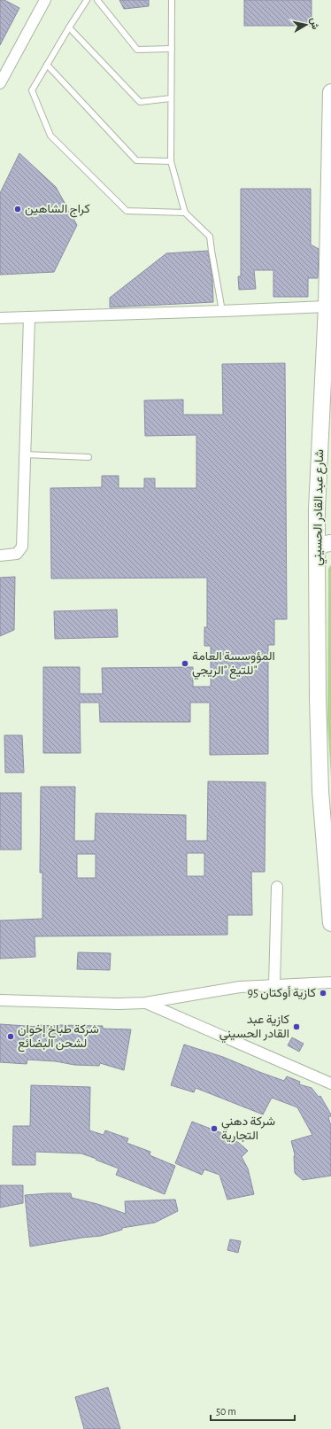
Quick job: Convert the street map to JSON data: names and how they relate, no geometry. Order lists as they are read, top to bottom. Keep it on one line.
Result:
{"streets":{"main road":["شارع عبد القادر الحسيني"]},"places":["كراج الشاهين","المؤوسسة العامة للتيغ \"الريجي\"","كازية أوكتان 95","كازية عبد القادر الحسيني","شركة طباخ إخوان لشحن البضائع","شركة دهني التجارية"],"scale_bar":"50 m","north":"right"}
